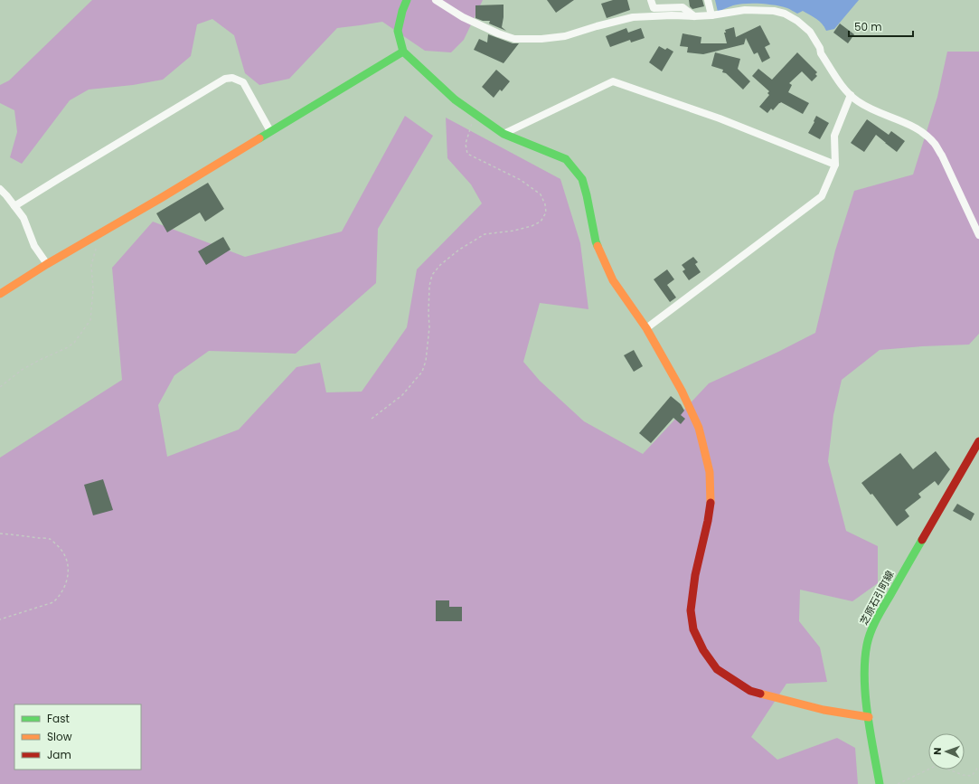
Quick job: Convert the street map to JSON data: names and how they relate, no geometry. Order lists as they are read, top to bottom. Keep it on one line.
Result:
{"streets":{"street":["芝原石引町線"]},"legend":["Fast","Slow","Jam"],"scale_bar":"50 m","north":"left"}
